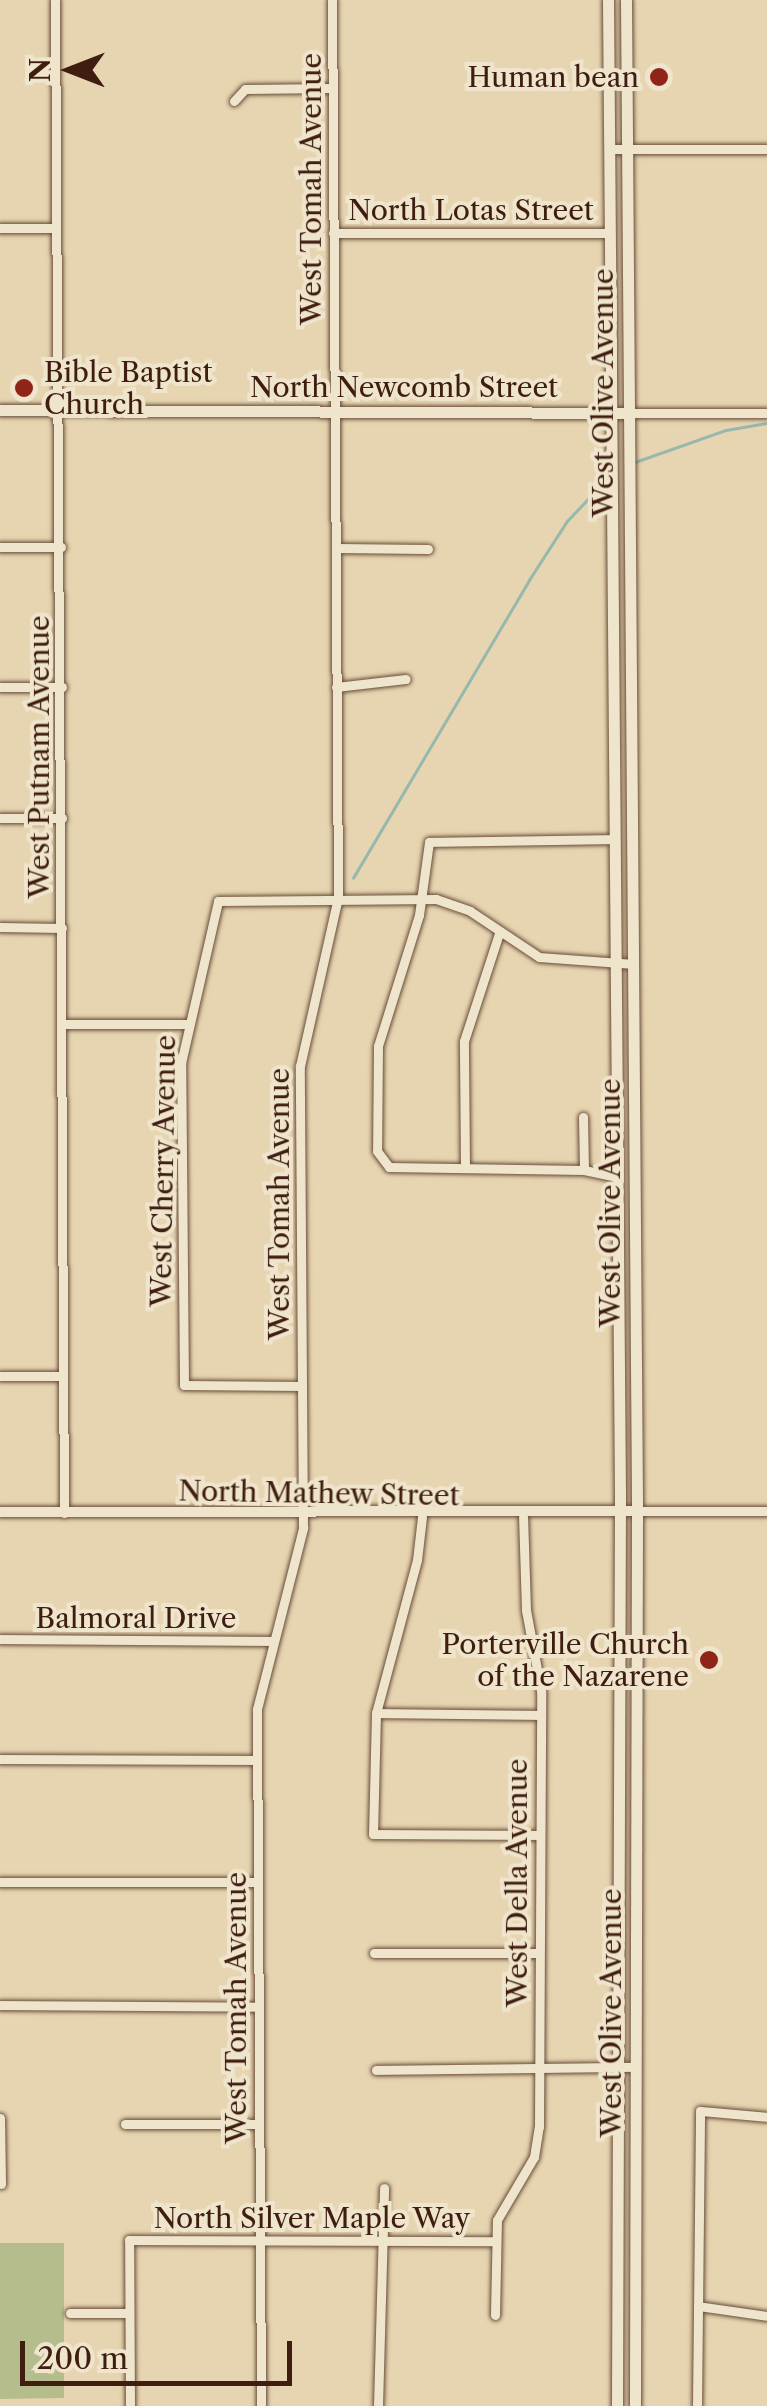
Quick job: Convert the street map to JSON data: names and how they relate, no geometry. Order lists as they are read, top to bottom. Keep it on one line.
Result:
{"streets":{"main road":["North Newcomb Street","West Olive Avenue"],"street":["West Tomah Avenue","North Lotas Street","West Putnam Avenue","West Cherry Avenue","North Mathew Street","Balmoral Drive","West Della Avenue","North Silver Maple Way"]},"crossings":[["West Tomah Avenue","North Lotas Street"],["West Tomah Avenue","North Newcomb Street"],["West Tomah Avenue","West Cherry Avenue"],["West Tomah Avenue","North Mathew Street"],["West Tomah Avenue","Balmoral Drive"],["West Tomah Avenue","North Silver Maple Way"],["North Lotas Street","West Olive Avenue"],["North Newcomb Street","West Olive Avenue"],["North Newcomb Street","West Putnam Avenue"],["West Olive Avenue","North Mathew Street"],["West Putnam Avenue","North Mathew Street"],["North Mathew Street","West Della Avenue"],["West Della Avenue","North Silver Maple Way"]],"places":["Human bean","Bible Baptist Church","Porterville Church of the Nazarene"],"scale_bar":"200 m","north":"left"}
